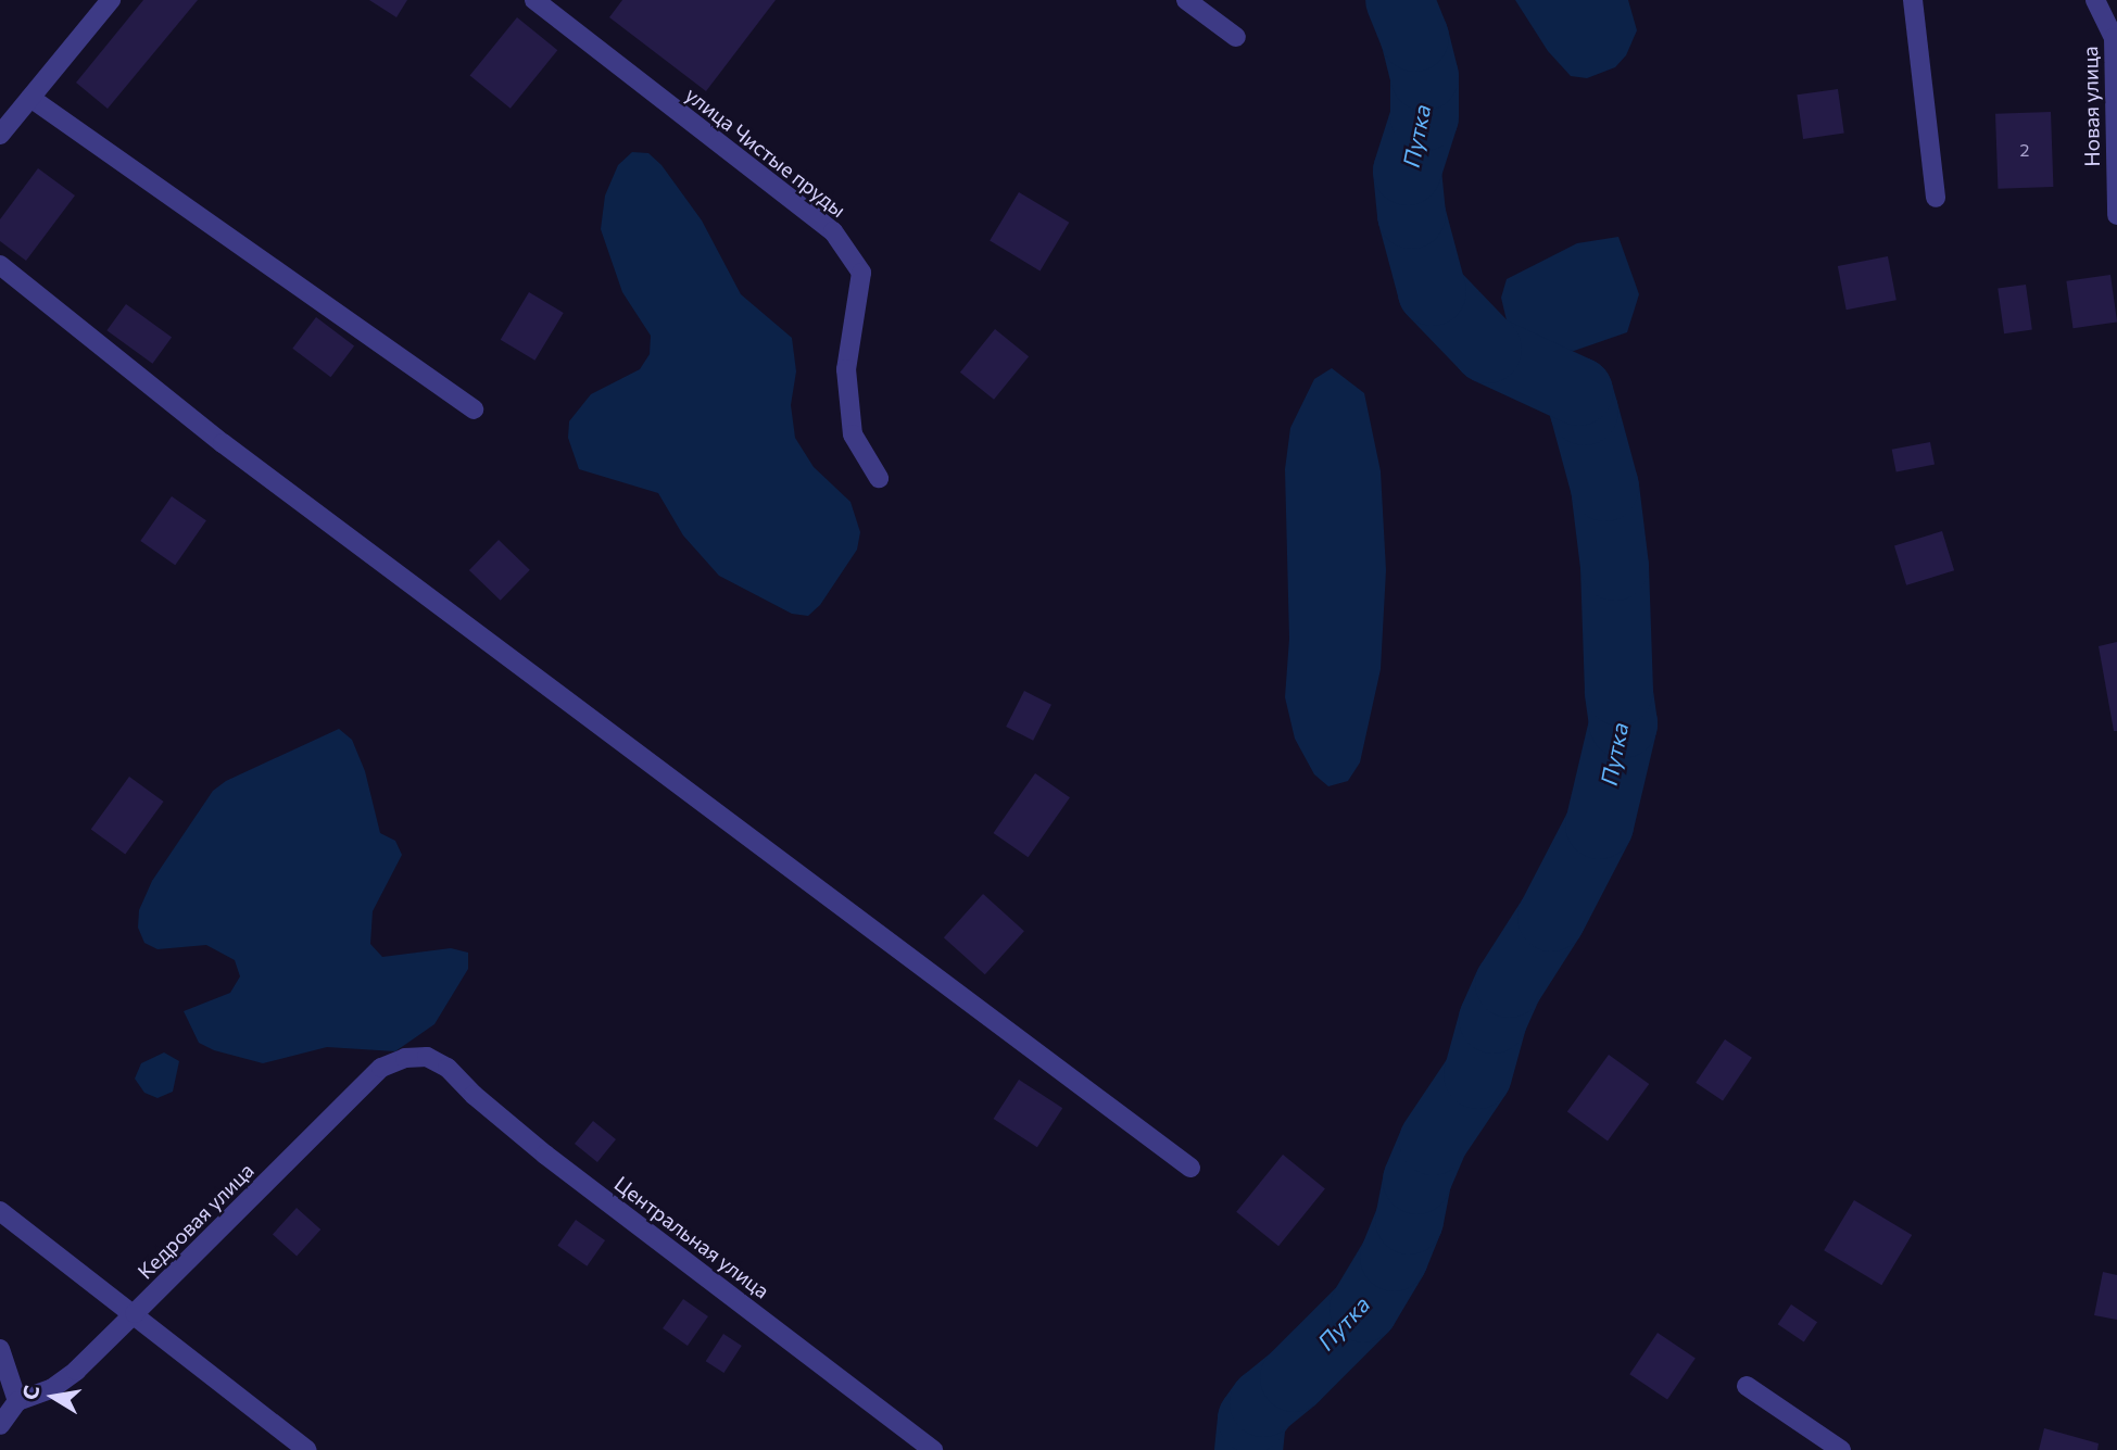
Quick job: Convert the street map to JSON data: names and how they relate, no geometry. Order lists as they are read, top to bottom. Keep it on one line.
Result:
{"streets":{"street":["Новая улица","улица Чистые пруды","Кедровая улица","Центральная улица"]},"crossings":[["Кедровая улица","Центральная улица"]],"water":["Путка"],"house_numbers":["2"],"north":"left"}
